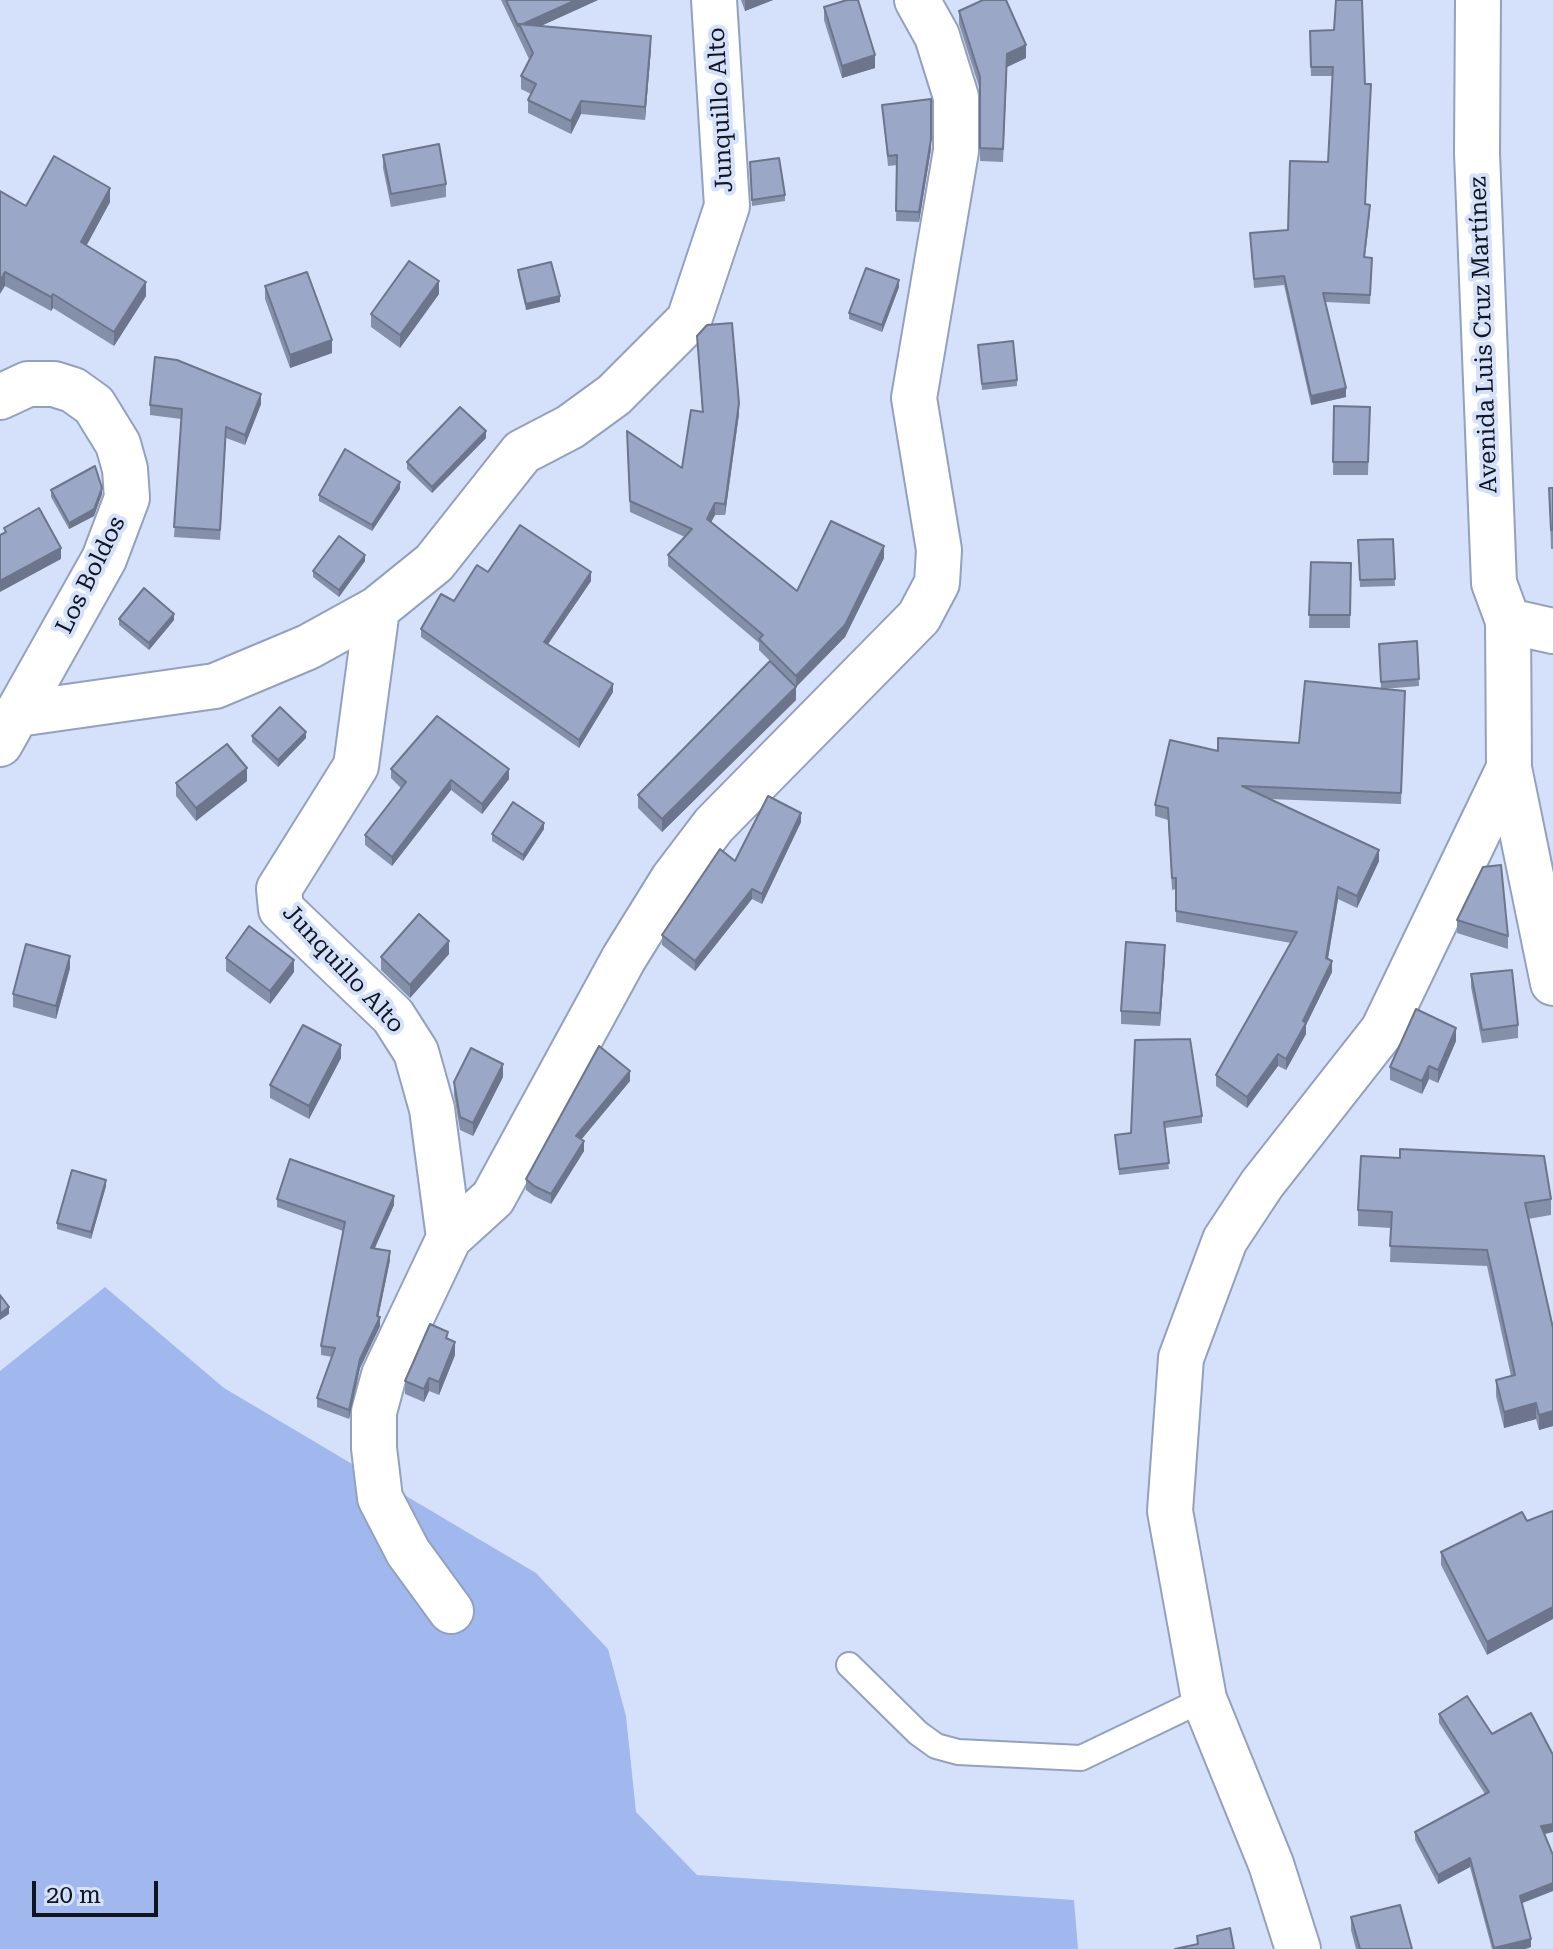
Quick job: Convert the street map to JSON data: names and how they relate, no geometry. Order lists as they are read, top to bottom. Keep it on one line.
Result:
{"streets":{"street":["Junquillo Alto","Avenida Luis Cruz Martínez","Los Boldos"]},"scale_bar":"20 m"}
